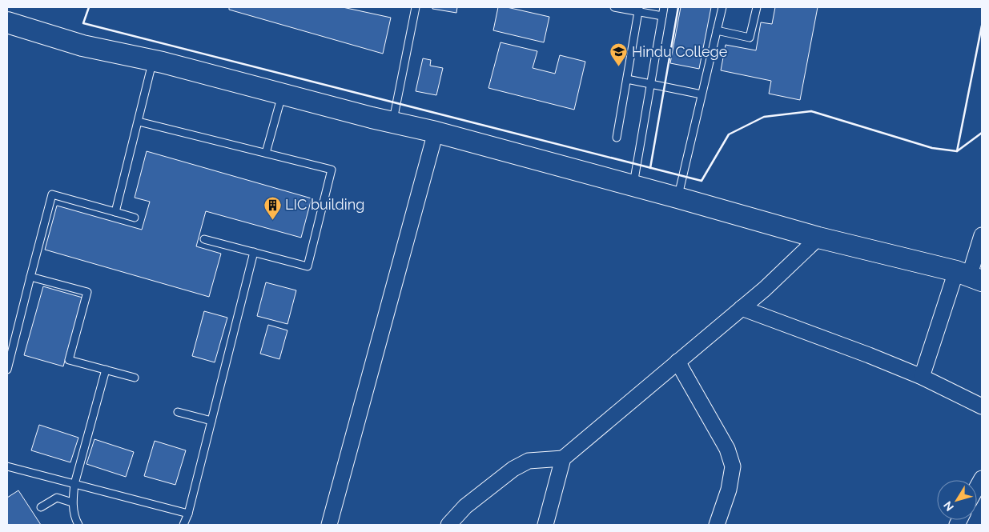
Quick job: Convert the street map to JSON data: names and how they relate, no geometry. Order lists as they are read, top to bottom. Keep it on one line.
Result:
{"places":{"school or university":["Hindu College"],"building":["LIC building"]},"north":"bottom left"}
